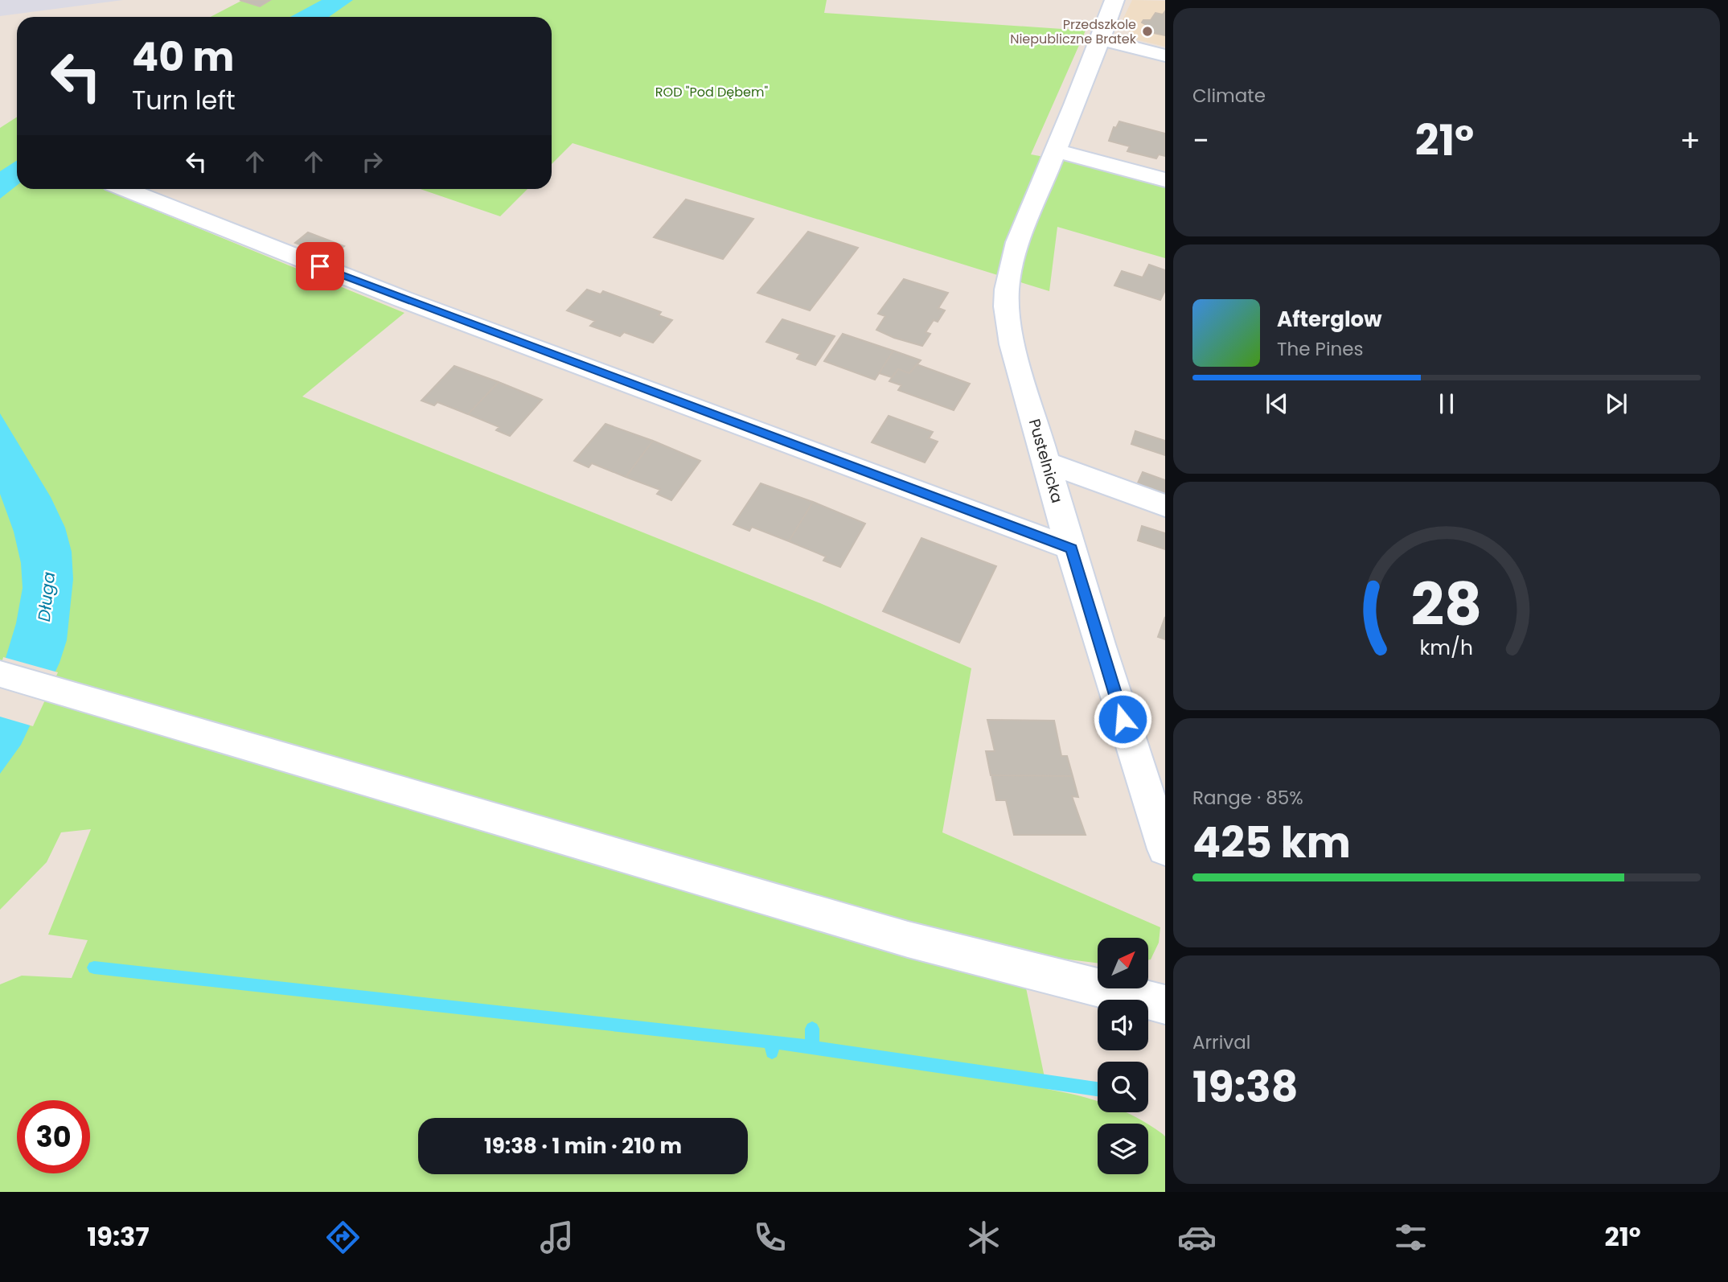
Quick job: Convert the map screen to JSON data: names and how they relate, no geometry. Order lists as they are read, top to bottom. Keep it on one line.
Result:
{"streets":{"street":["Pustelnicka"]},"water":["Długa"],"parks":["ROD \"Pod Dębem\""],"places":["Przedszkole Niepubliczne Bratek"],"north":"top right","page":{"tile":["Climate",["Range · 85%","425 km"],["Arrival","19:38"]],"turn":["40 m","Turn left"],"heat":["−","21°","+"],"song":["Afterglow","The Pines"],"limit":"30","trip":"19:38 · 1 min · 210 m","tabs":["19:37","21°"],"gauge":["28","km/h"]}}
